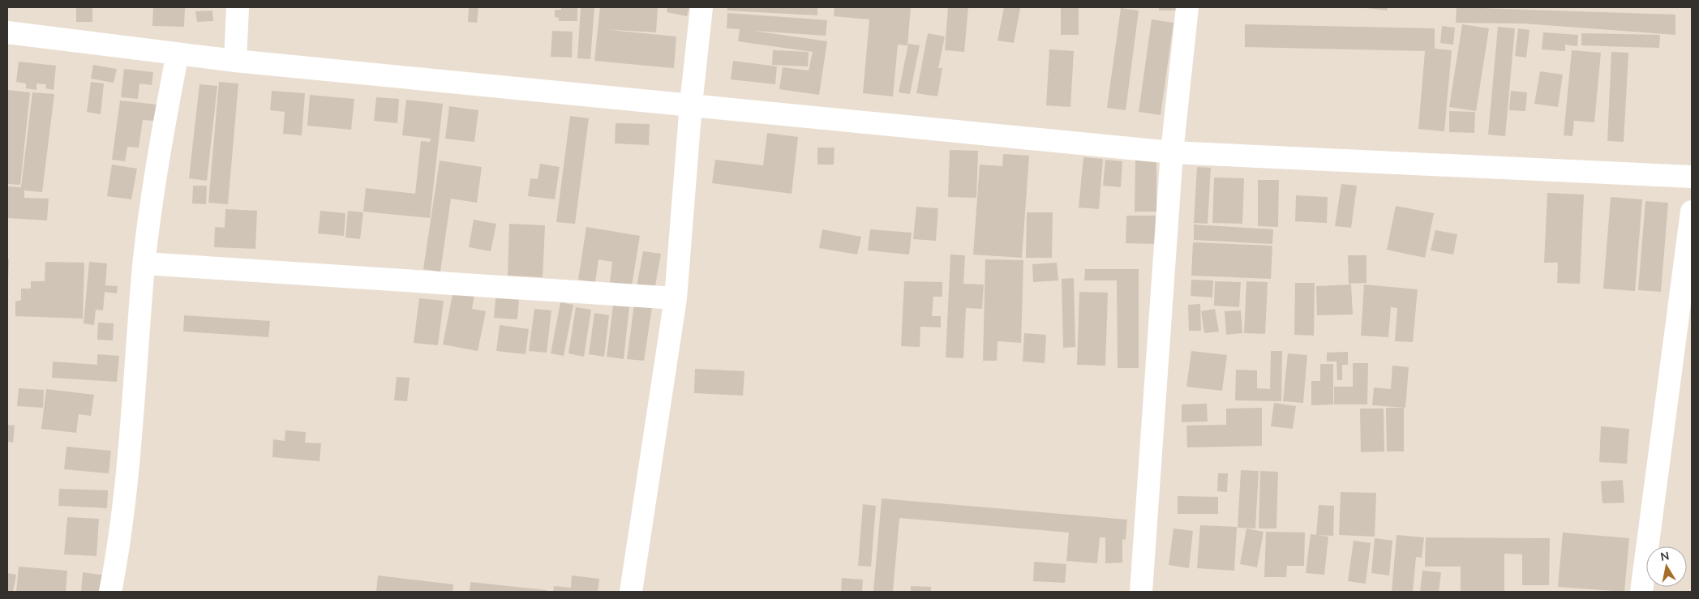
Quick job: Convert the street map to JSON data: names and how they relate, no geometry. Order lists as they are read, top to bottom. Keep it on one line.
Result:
{"north":"top"}
